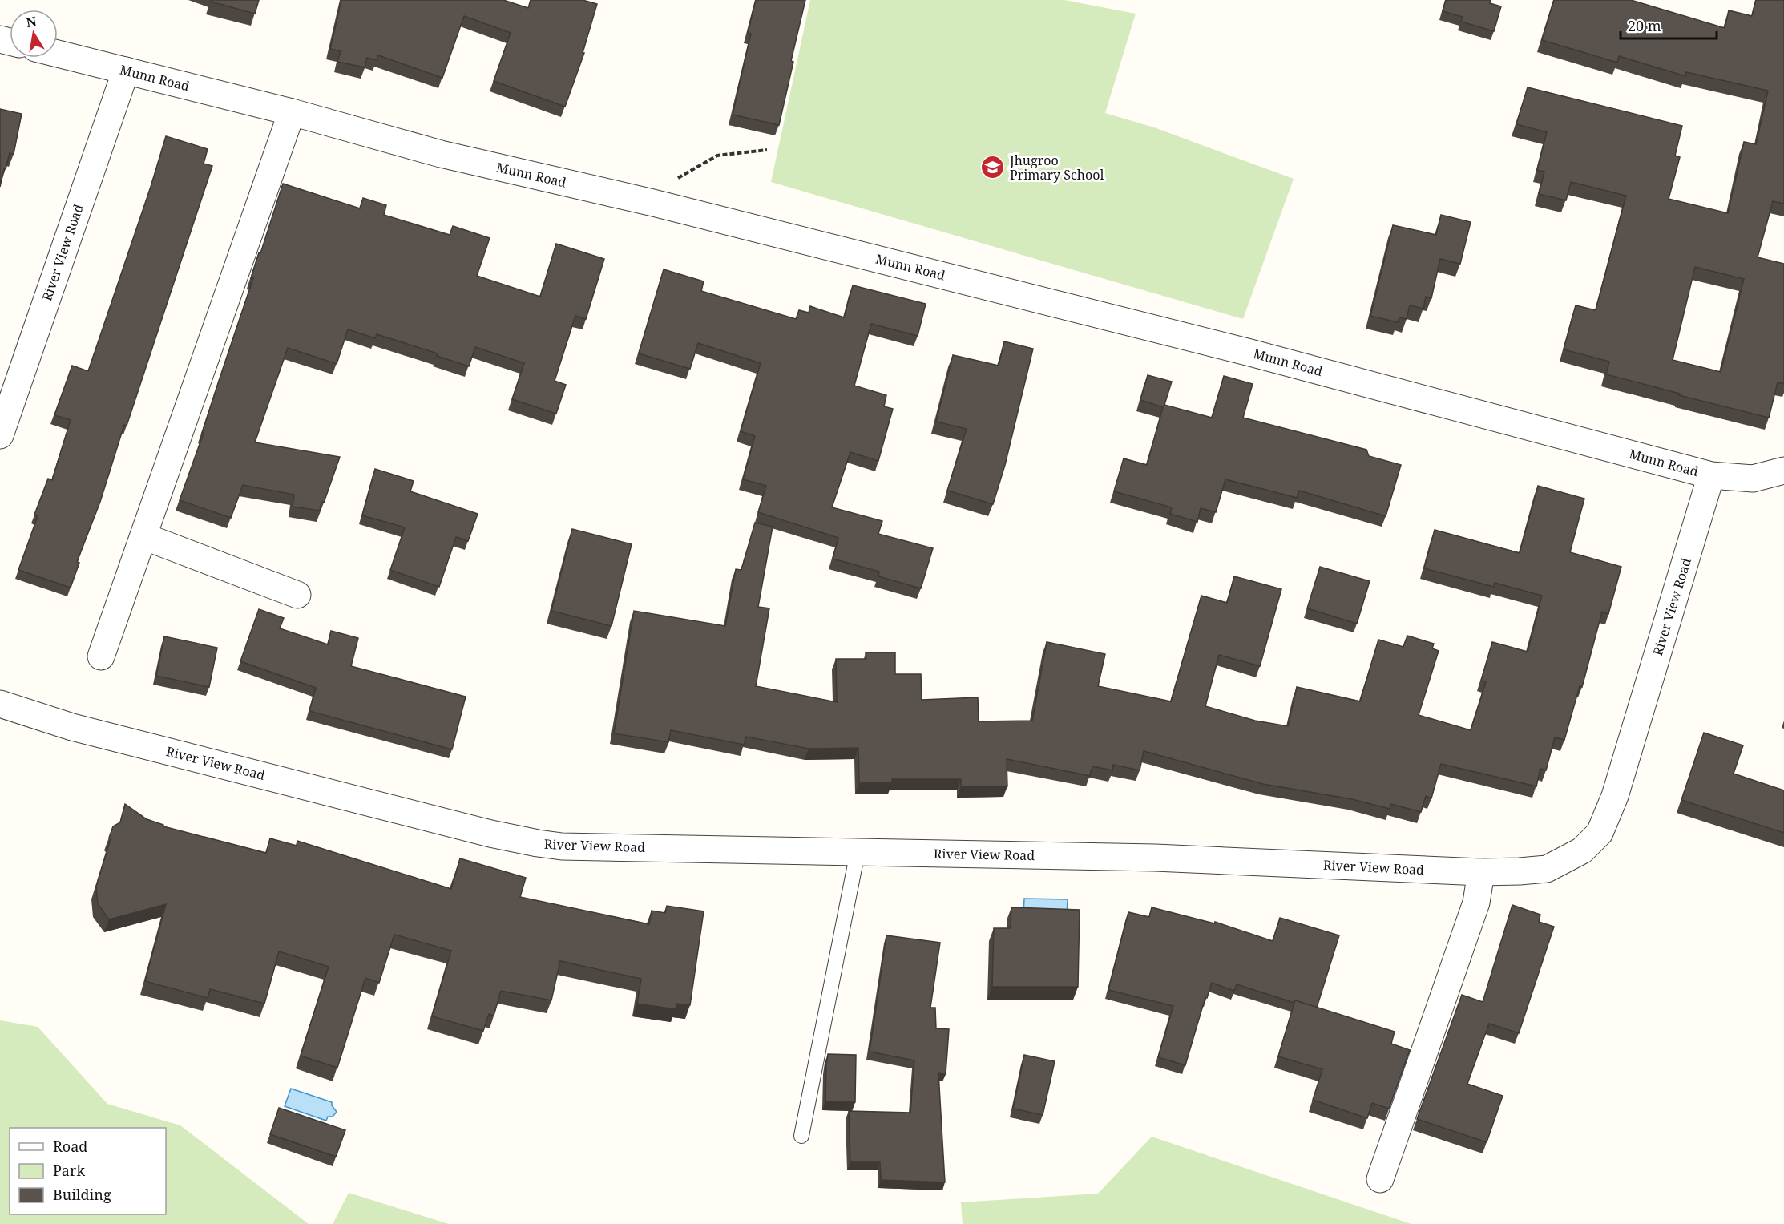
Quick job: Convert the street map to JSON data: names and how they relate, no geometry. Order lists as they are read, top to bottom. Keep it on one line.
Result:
{"streets":{"street":["Munn Road","River View Road"]},"crossings":[["Munn Road","River View Road"]],"places":{"school or university":["Jhugroo Primary School"]},"legend":["Road","Park","Building"],"scale_bar":"20 m","north":"top"}
